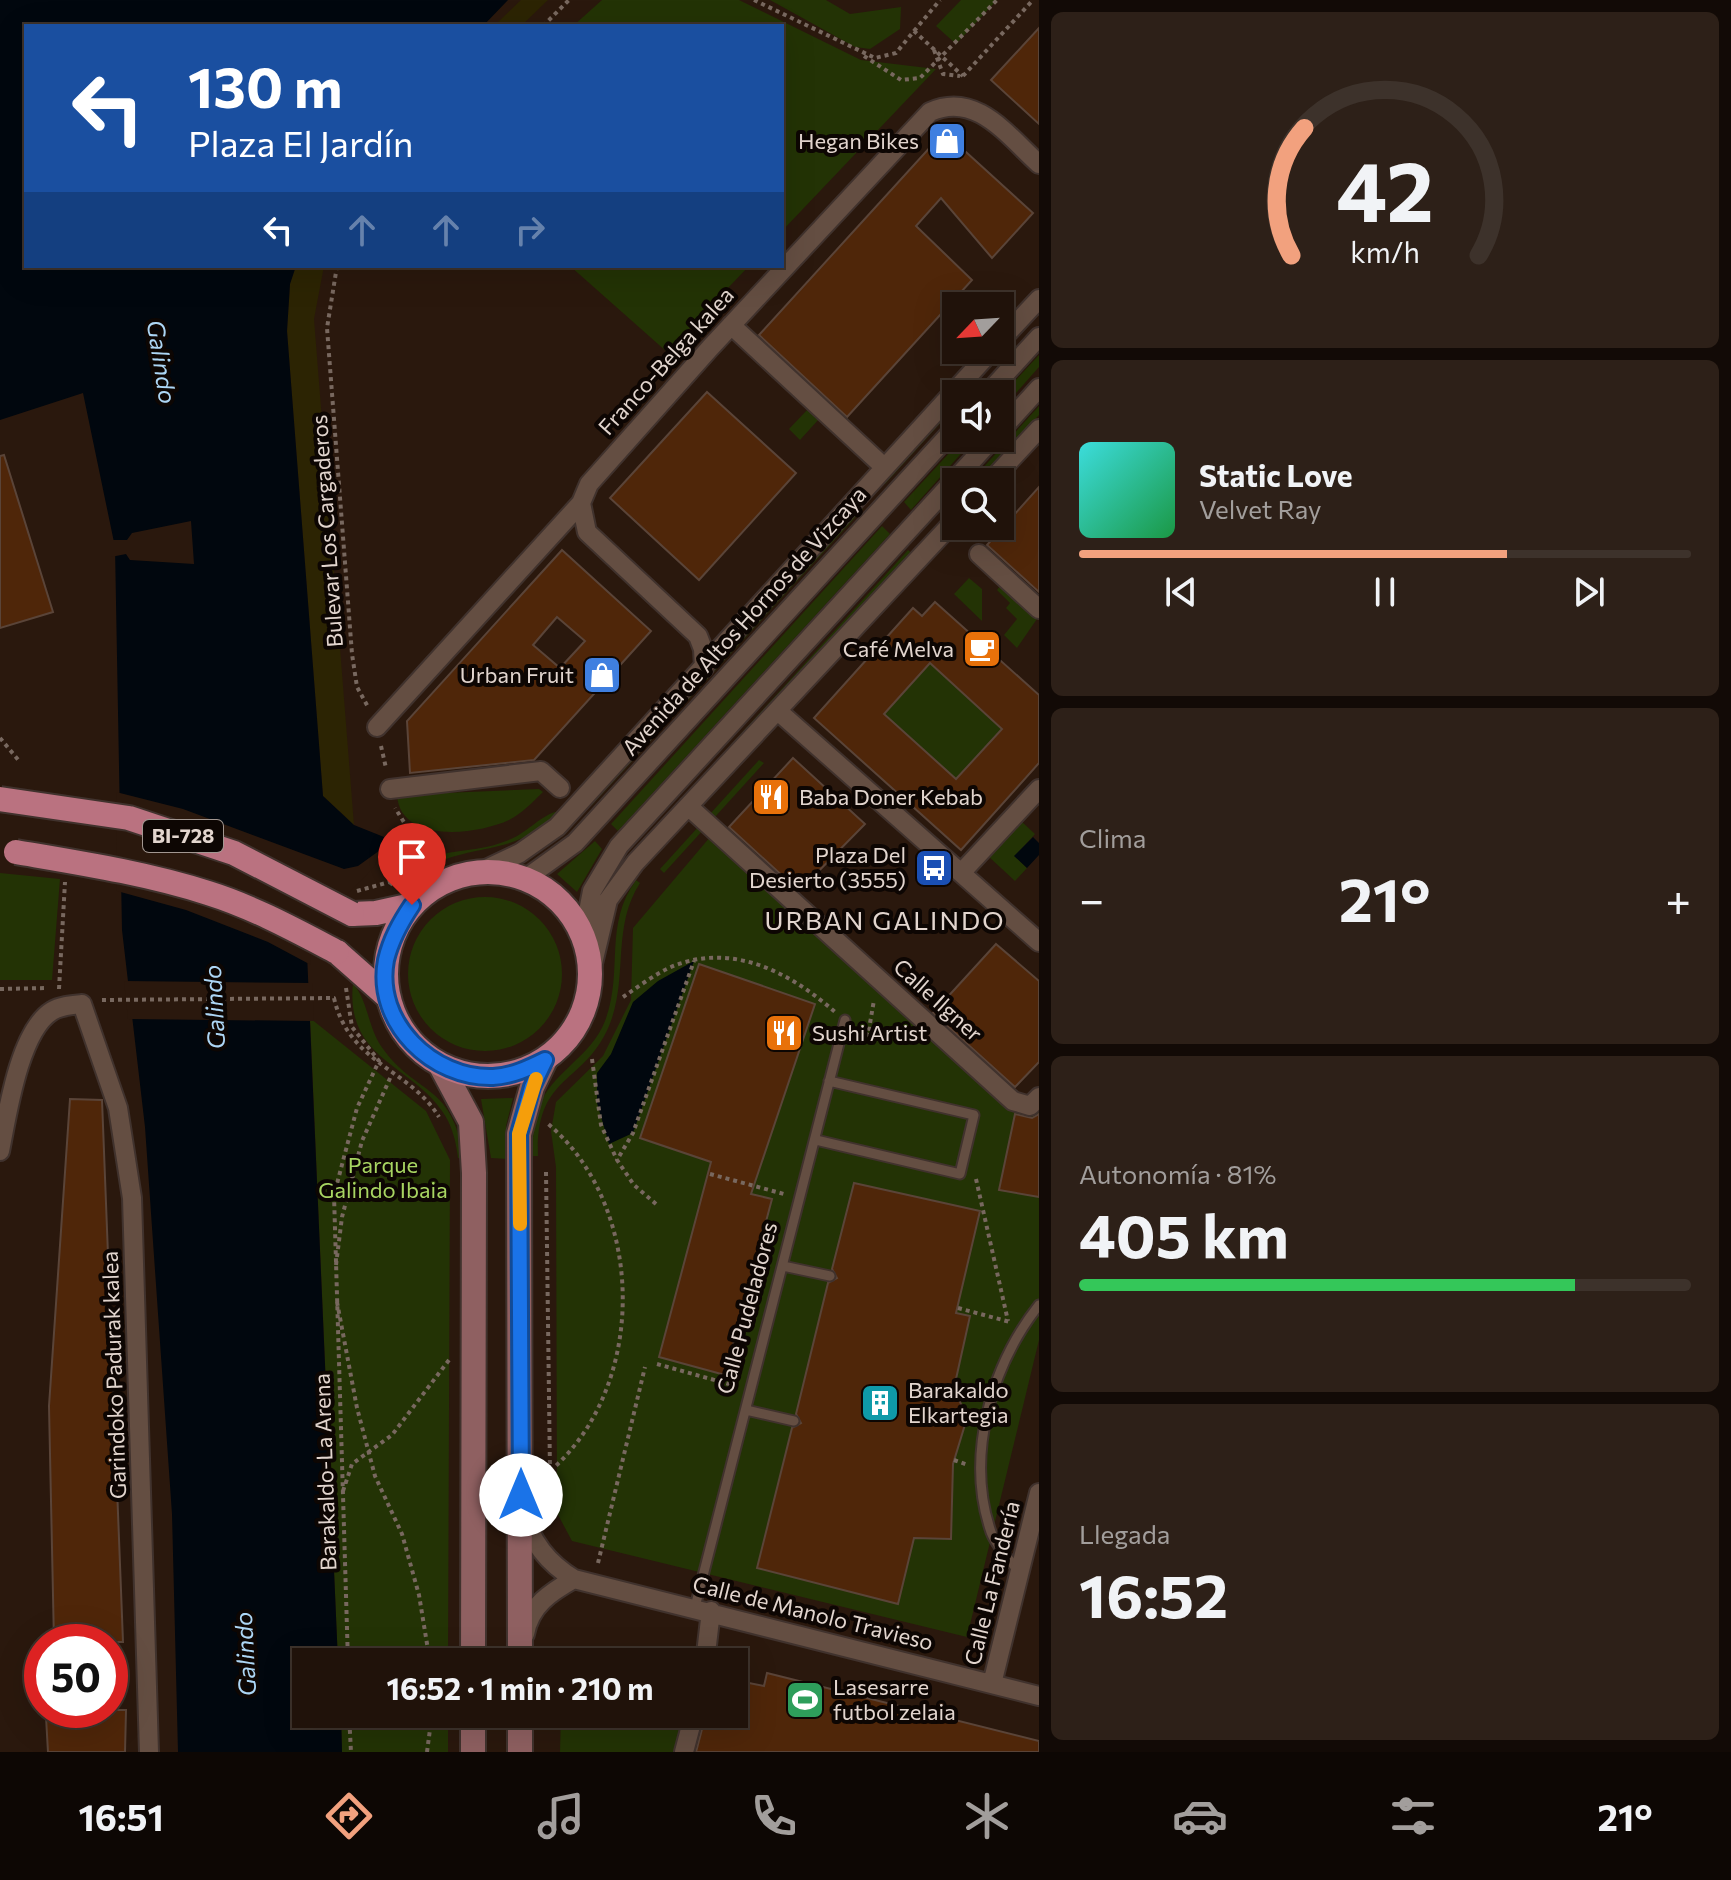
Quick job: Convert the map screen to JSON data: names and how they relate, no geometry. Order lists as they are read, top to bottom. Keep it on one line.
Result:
{"streets":{"main road":["BI-728"],"street":["Franco-Belga kalea","Avenida de Altos Hornos de Vizcaya","Calle Ilgner","Calle Pudeladores","Garindoko Padurak kalea","Calle La Fandería","Calle de Manolo Travieso"],"path":["Bulevar Los Cargaderos","Barakaldo-La Arena"]},"crossings":[["Franco-Belga kalea","Bulevar Los Cargaderos"],["Avenida de Altos Hornos de Vizcaya","BI-728"],["Calle Pudeladores","Calle de Manolo Travieso"],["Calle La Fandería","Calle de Manolo Travieso"]],"districts":["URBAN GALINDO"],"water":["Galindo"],"parks":["Parque Galindo Ibaia"],"places":{"shop":["Hegan Bikes","Urban Fruit"],"cafe":["Café Melva"],"restaurant":["Baba Doner Kebab","Sushi Artist"],"bus stop":["Plaza Del Desierto (3555)"],"building":["Barakaldo Elkartegia"],"sports":["Lasesarre futbol zelaia"]},"north":"bottom left","page":{"turn":["130 m","Plaza El Jardín"],"song":["Static Love","Velvet Ray"],"tile":["Clima",["Autonomía · 81%","405 km"],["Llegada","16:52"]],"heat":["−","21°","+"],"limit":"50","trip":"16:52 · 1 min · 210 m","tabs":["16:51","21°"],"gauge":["42","km/h"]}}
